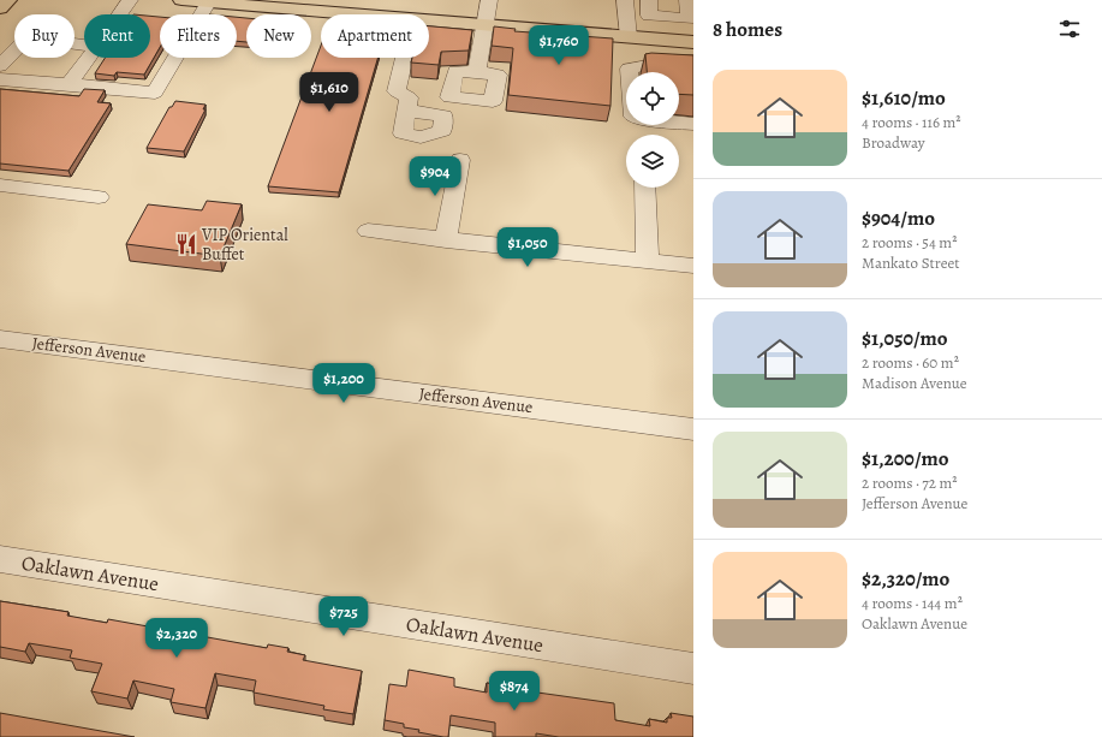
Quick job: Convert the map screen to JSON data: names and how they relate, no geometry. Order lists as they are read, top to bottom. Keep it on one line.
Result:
{"streets":{"street":["Jefferson Avenue","Oaklawn Avenue"]},"places":{"restaurant":["VIP Oriental Buffet"]},"page":{"heading":"8 homes","chip":["Buy","Rent","Filters","New","Apartment"],"price":["$1,760","$1,610","$904","$1,050","$1,200","$725","$2,320","$874"],"list":[{"name":"$1,610/mo","note":"4 rooms · 116 m² · Broadway"},{"name":"$904/mo","note":"2 rooms · 54 m² · Mankato Street"},{"name":"$1,050/mo","note":"2 rooms · 60 m² · Madison Avenue"},{"name":"$1,200/mo","note":"2 rooms · 72 m² · Jefferson Avenue"},{"name":"$2,320/mo","note":"4 rooms · 144 m² · Oaklawn Avenue"}]}}
